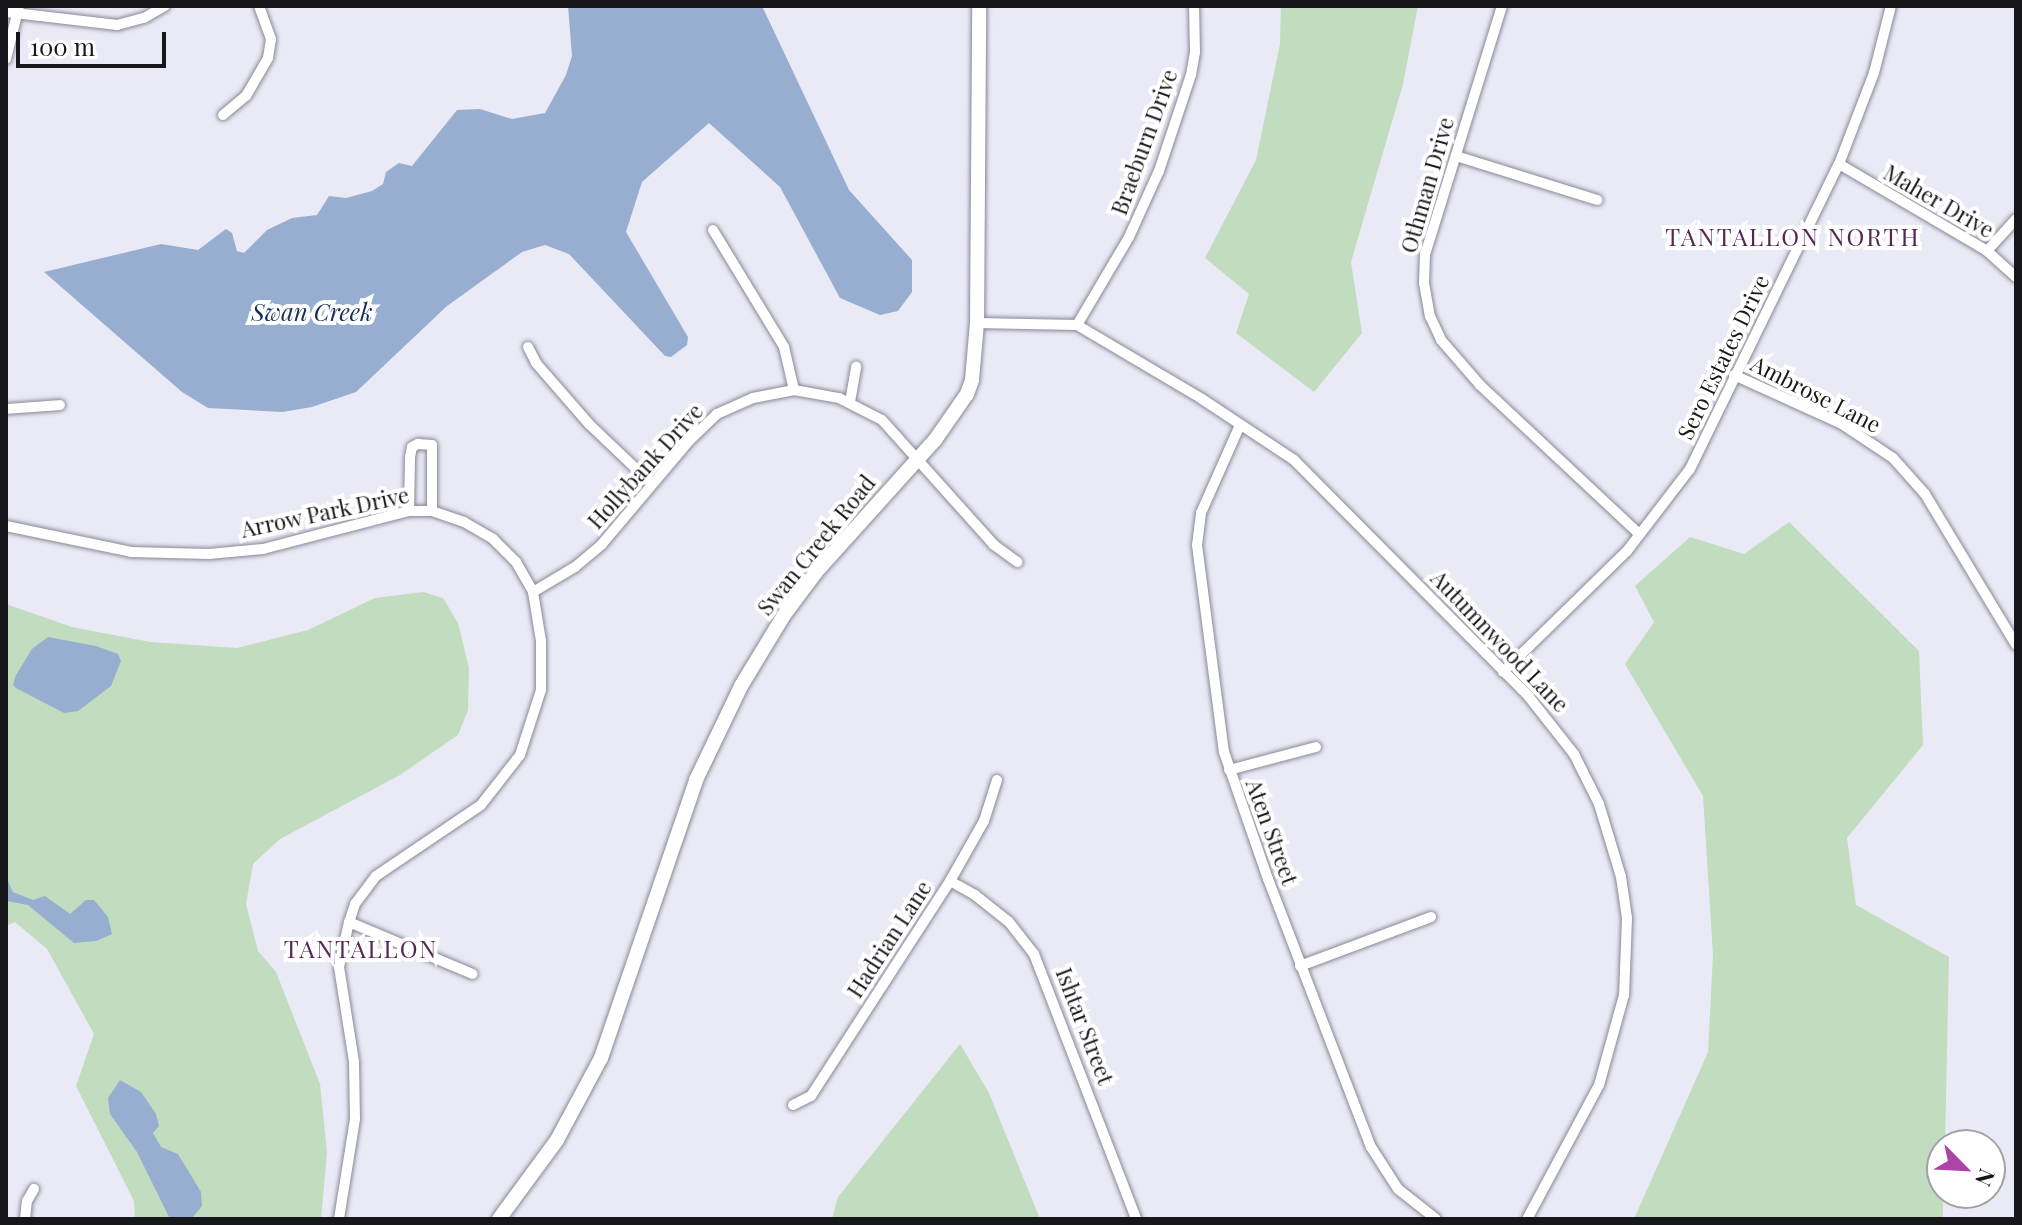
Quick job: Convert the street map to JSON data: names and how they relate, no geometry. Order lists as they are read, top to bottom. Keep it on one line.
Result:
{"streets":{"street":["Braeburn Drive","Othman Drive","Maher Drive","Sero Estates Drive","Ambrose Lane","Hollybank Drive","Arrow Park Drive","Swan Creek Road","Autumnwood Lane","Aten Street","Hadrian Lane","Ishtar Street"]},"crossings":[["Braeburn Drive","Autumnwood Lane"],["Othman Drive","Sero Estates Drive"],["Maher Drive","Sero Estates Drive"],["Sero Estates Drive","Ambrose Lane"],["Sero Estates Drive","Autumnwood Lane"],["Hollybank Drive","Arrow Park Drive"],["Hollybank Drive","Swan Creek Road"],["Autumnwood Lane","Aten Street"],["Hadrian Lane","Ishtar Street"]],"districts":["TANTALLON NORTH","TANTALLON"],"water":["Swan Creek"],"scale_bar":"100 m","north":"bottom right"}
